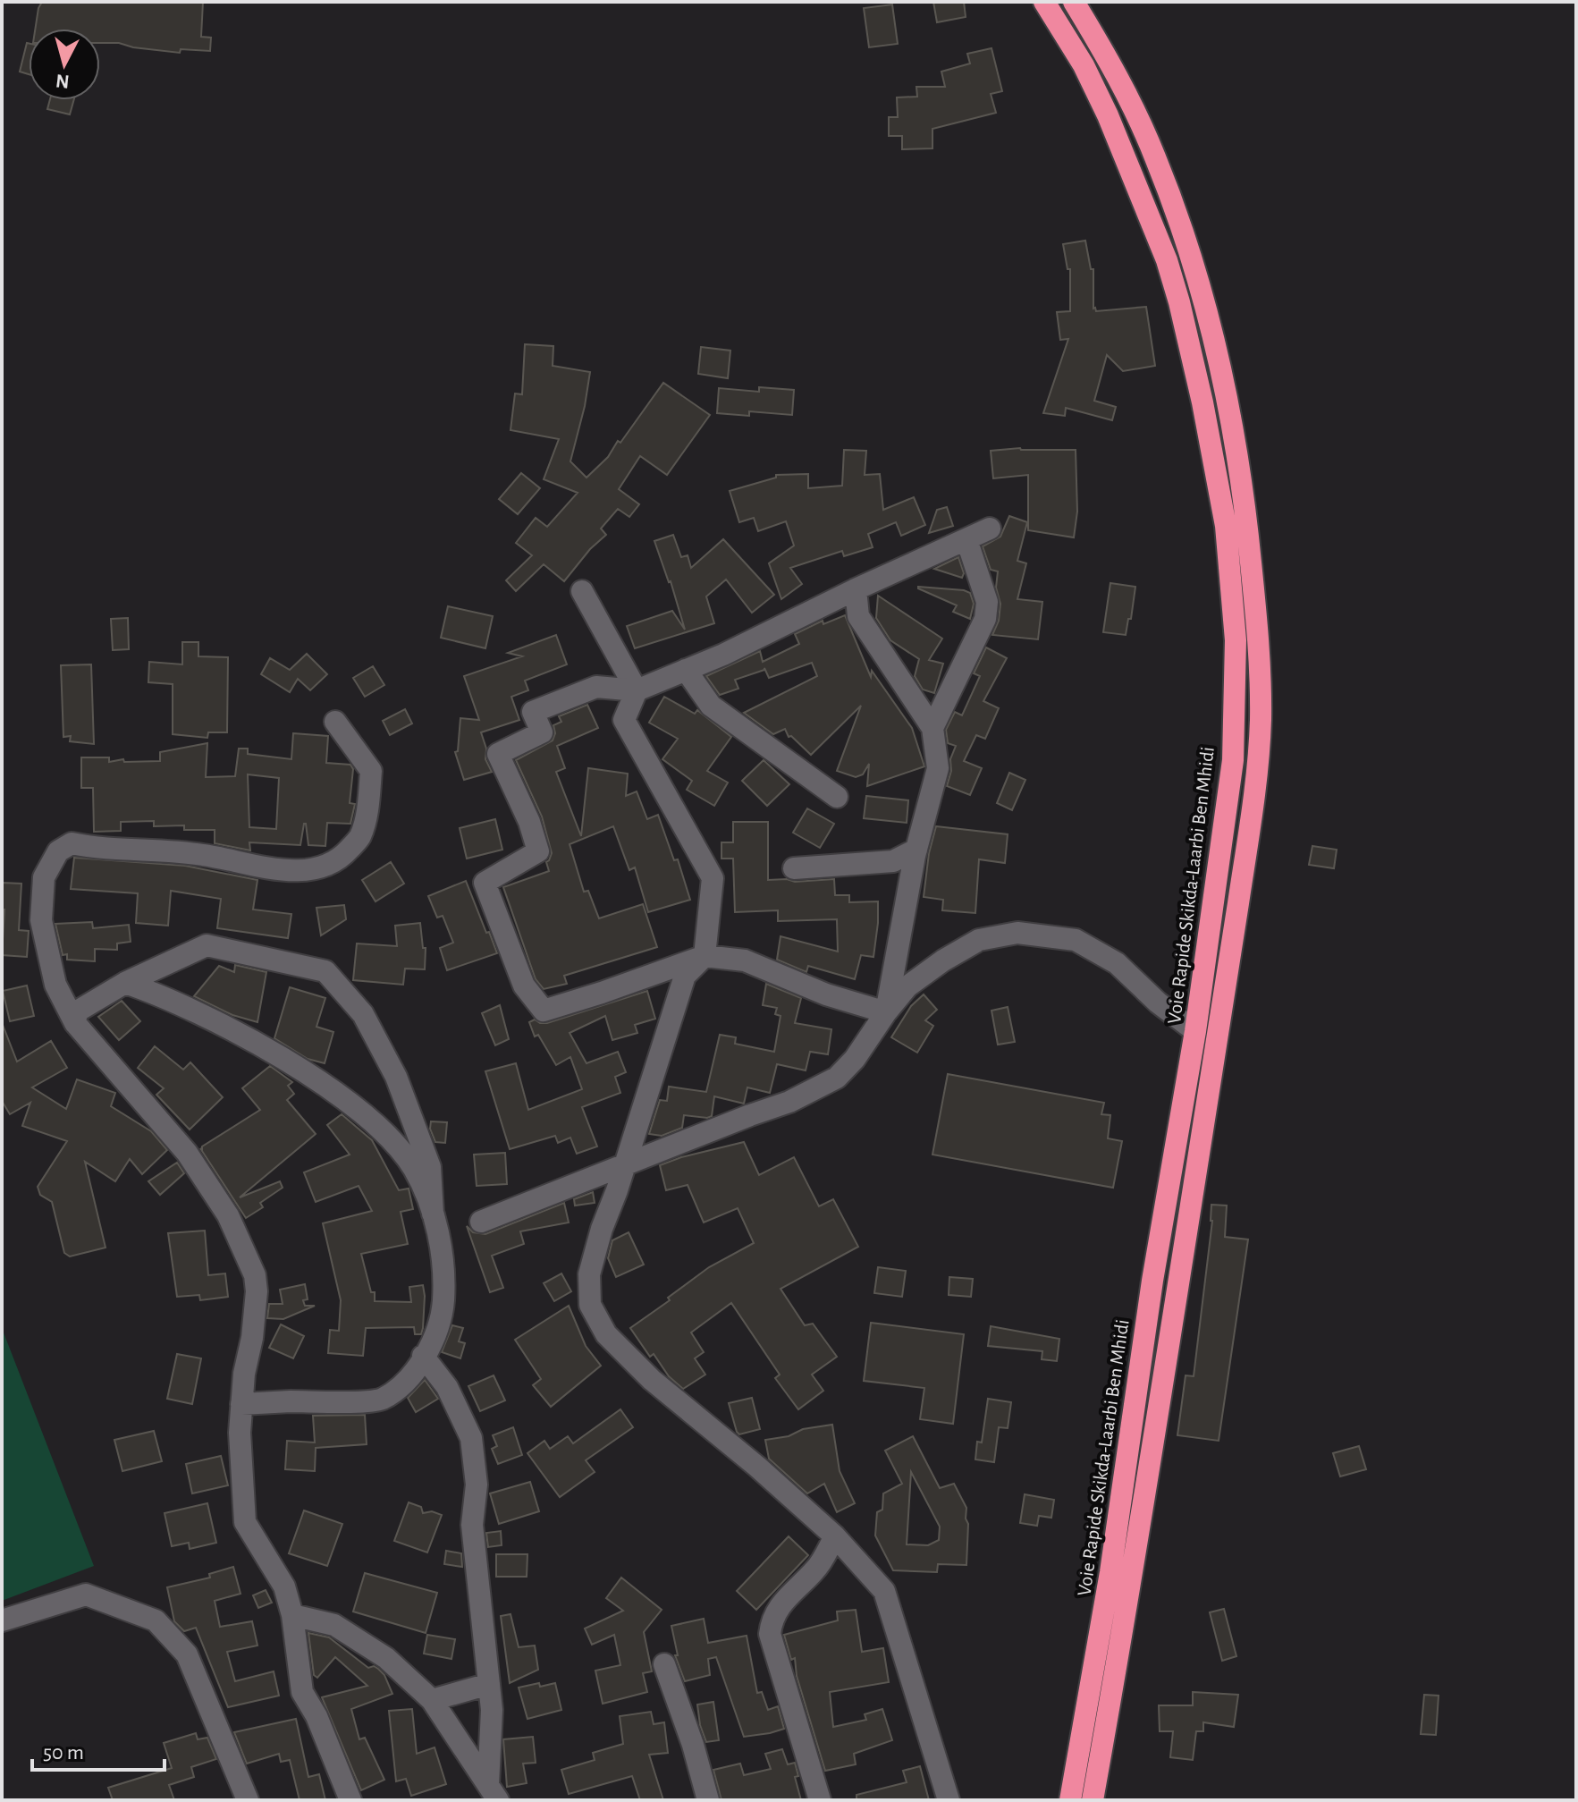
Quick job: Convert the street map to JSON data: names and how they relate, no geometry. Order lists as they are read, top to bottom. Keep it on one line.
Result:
{"streets":{"highway":["Voie Rapide Skikda-Laarbi Ben Mhidi"]},"scale_bar":"50 m","north":"bottom"}
